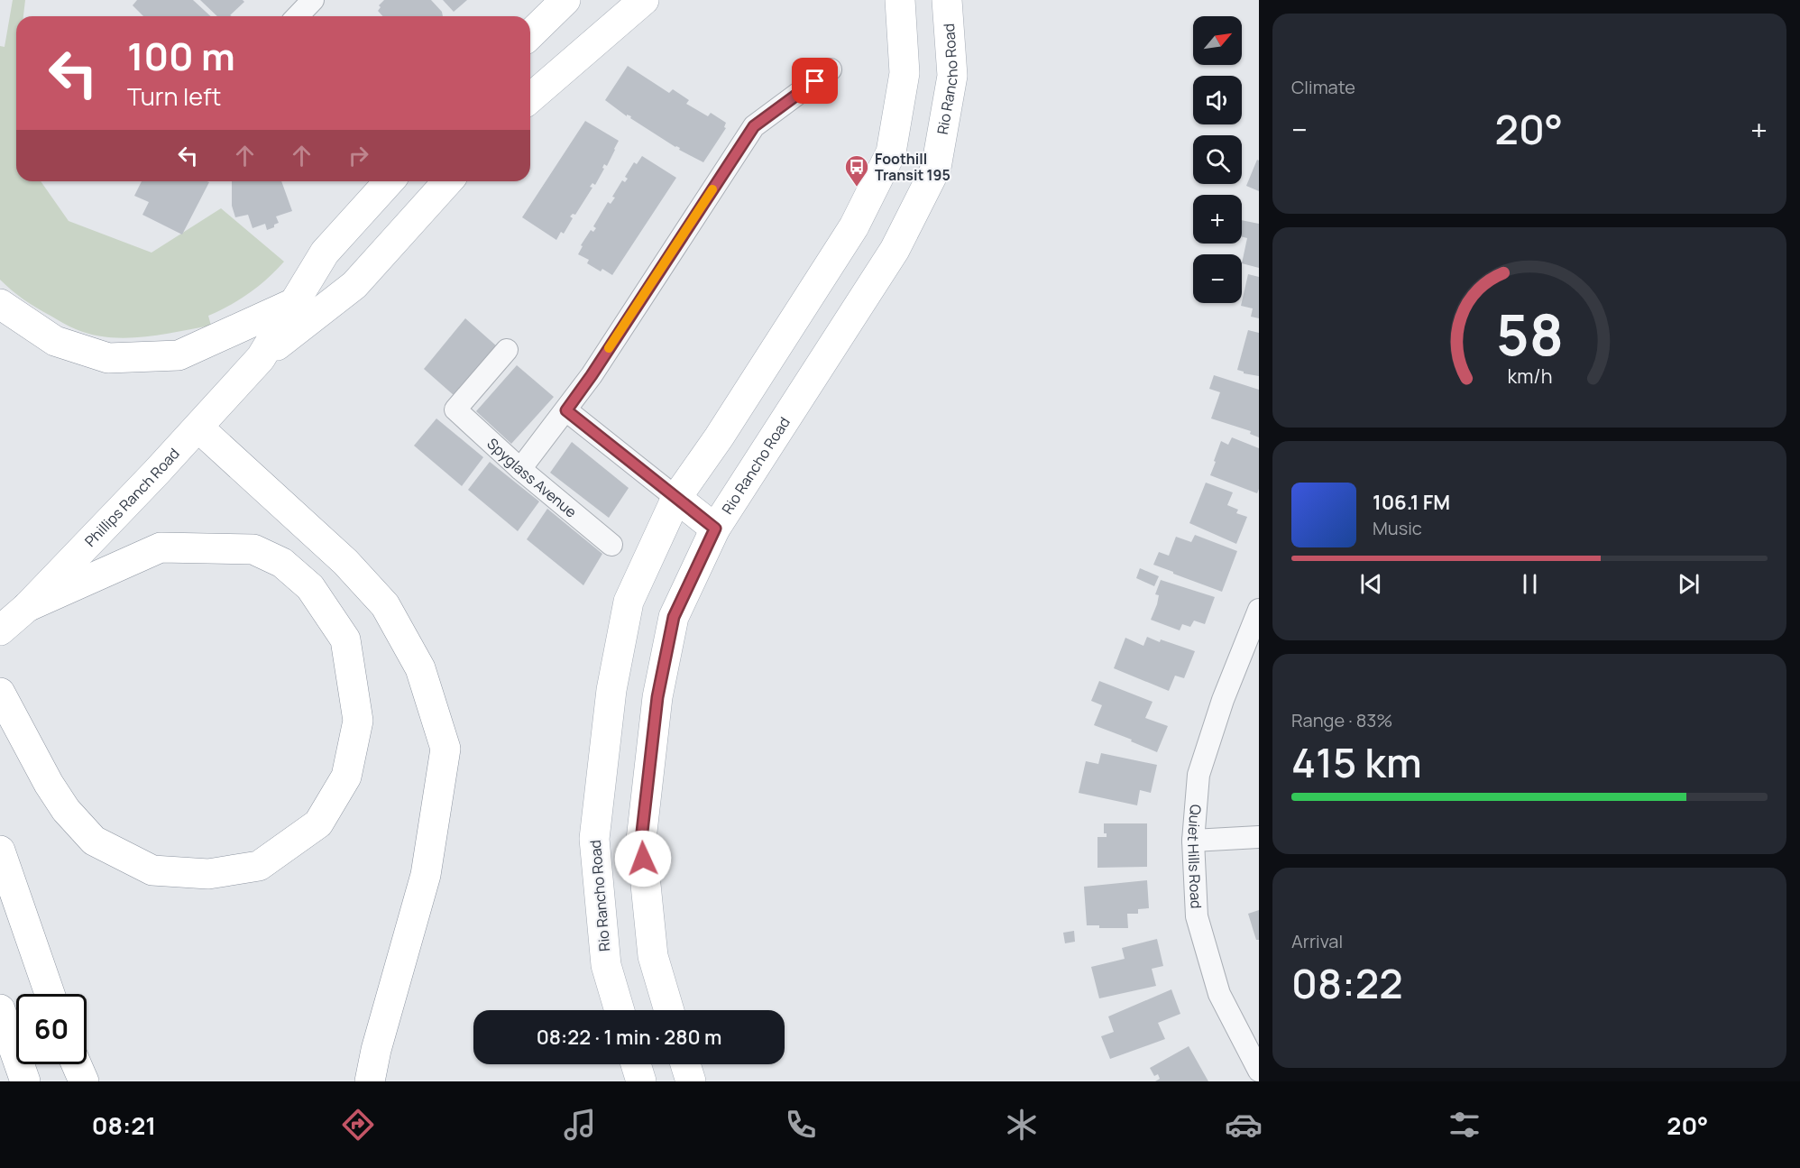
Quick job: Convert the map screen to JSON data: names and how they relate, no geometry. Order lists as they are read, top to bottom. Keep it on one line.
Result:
{"streets":{"main road":["Rio Rancho Road","Phillips Ranch Road"],"street":["Spyglass Avenue","Quiet Hills Road"]},"places":{"bus stop":["Foothill Transit 195"]},"north":"top right","page":{"tile":["Climate",["Range · 83%","415 km"],["Arrival","08:22"]],"map_buttons":["+","−"],"turn":["100 m","Turn left"],"heat":["−","20°","+"],"song":["106.1 FM","Music"],"limit":"60","trip":"08:22 · 1 min · 280 m","tabs":["08:21","20°"],"gauge":["58","km/h"]}}
